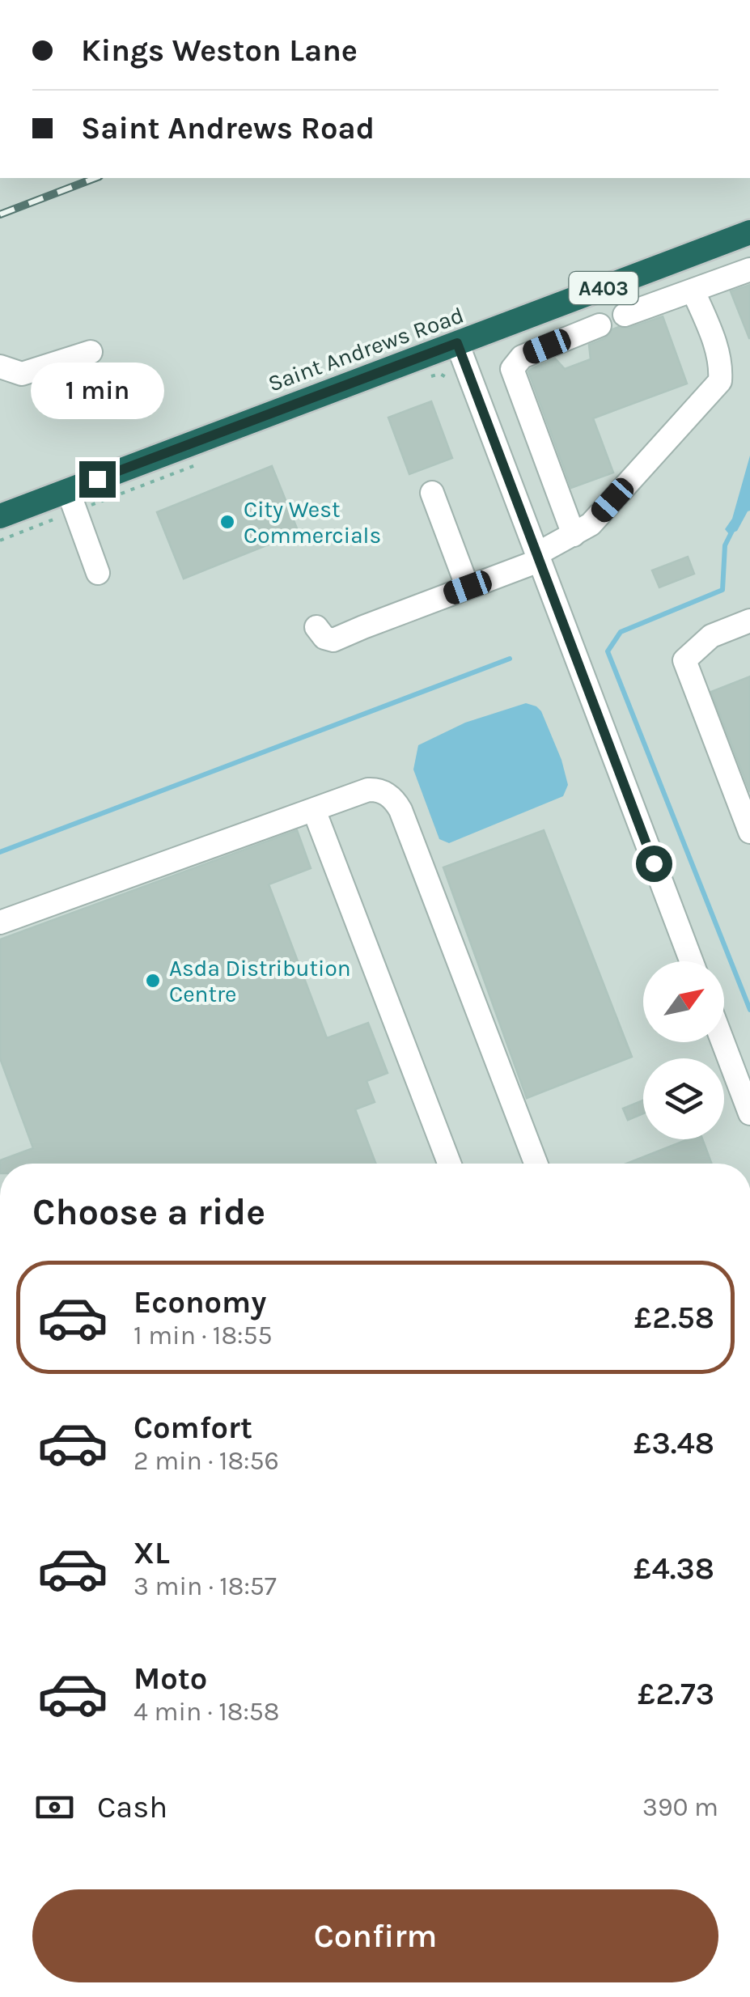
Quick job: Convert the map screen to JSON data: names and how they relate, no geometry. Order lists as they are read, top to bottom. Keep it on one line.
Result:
{"streets":{"highway":["A403","Saint Andrews Road"]},"places":["City West Commercials","Asda Distribution Centre"],"north":"top right","page":{"banner":["Kings Weston Lane","Saint Andrews Road"],"bubble":"1 min","heading":"Choose a ride","list":[{"name":"Economy","note":"1 min · 18:55","value":"£2.58"},{"name":"Comfort","note":"2 min · 18:56","value":"£3.48"},{"name":"XL","note":"3 min · 18:57","value":"£4.38"},{"name":"Moto","note":"4 min · 18:58","value":"£2.73"}],"pay":["Cash","390 m"],"buttons":"Confirm"}}
